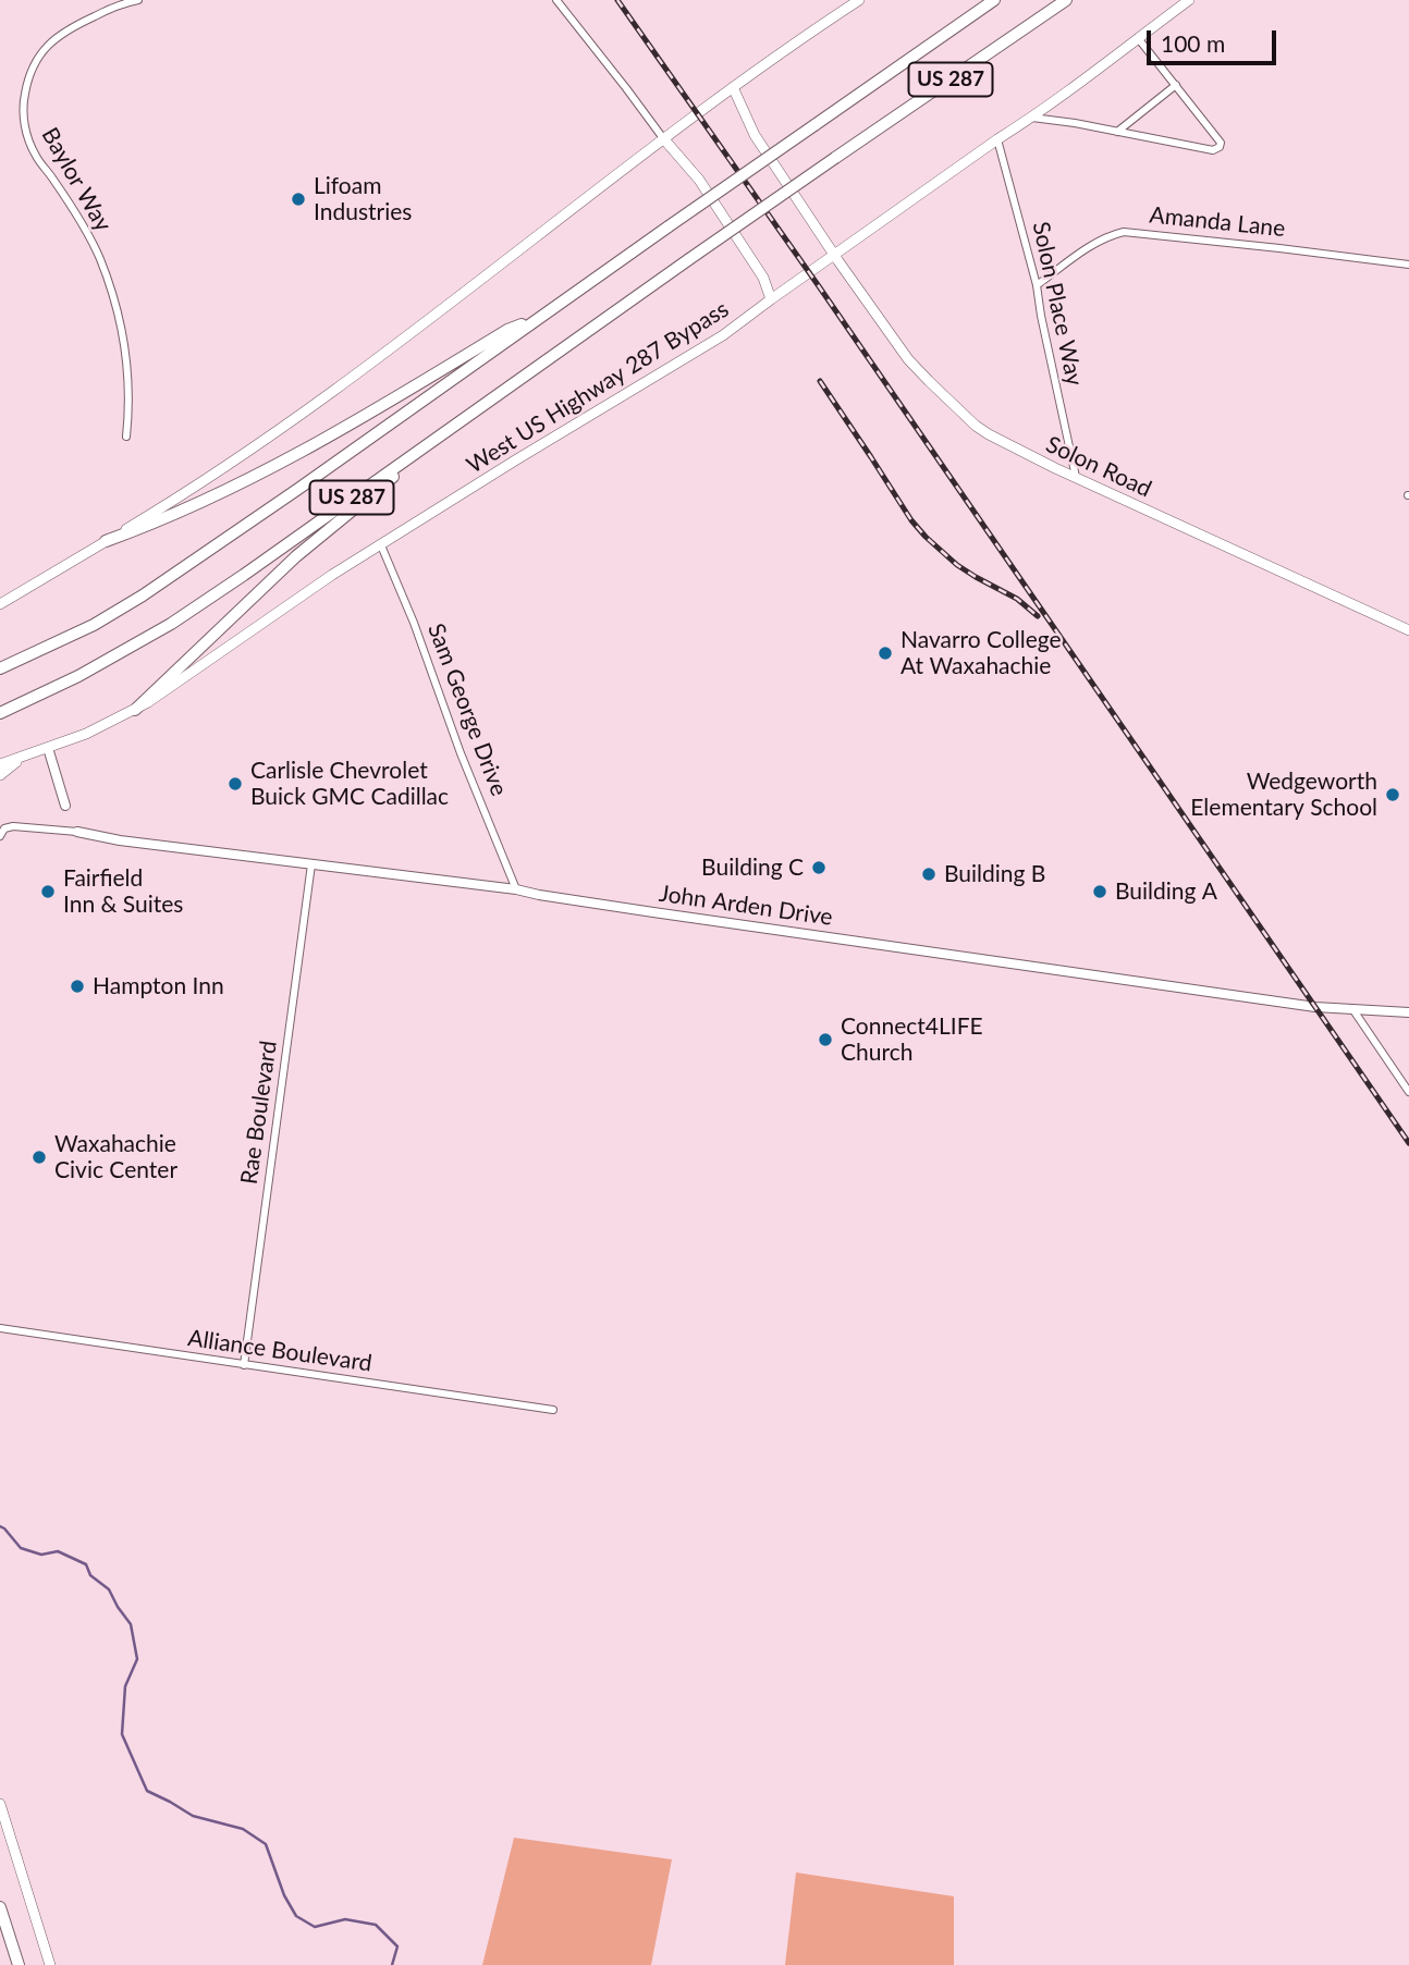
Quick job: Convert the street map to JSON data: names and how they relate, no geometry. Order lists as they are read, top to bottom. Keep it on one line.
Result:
{"streets":{"highway":["US 287"],"main road":["West US Highway 287 Bypass","Solon Road"],"street":["Baylor Way","Amanda Lane","Solon Place Way","Sam George Drive","John Arden Drive","Rae Boulevard","Alliance Boulevard"]},"crossings":[["Amanda Lane","Solon Place Way"],["Solon Place Way","West US Highway 287 Bypass"],["Solon Place Way","Solon Road"],["West US Highway 287 Bypass","Solon Road"],["West US Highway 287 Bypass","Sam George Drive"],["Sam George Drive","John Arden Drive"],["John Arden Drive","Rae Boulevard"],["Rae Boulevard","Alliance Boulevard"]],"places":["Lifoam Industries","Navarro College At Waxahachie","Carlisle Chevrolet Buick GMC Cadillac","Wedgeworth Elementary School","Building C","Building B","Fairfield Inn & Suites","Building A","Hampton Inn","Connect4LIFE Church","Waxahachie Civic Center"],"scale_bar":"100 m"}
